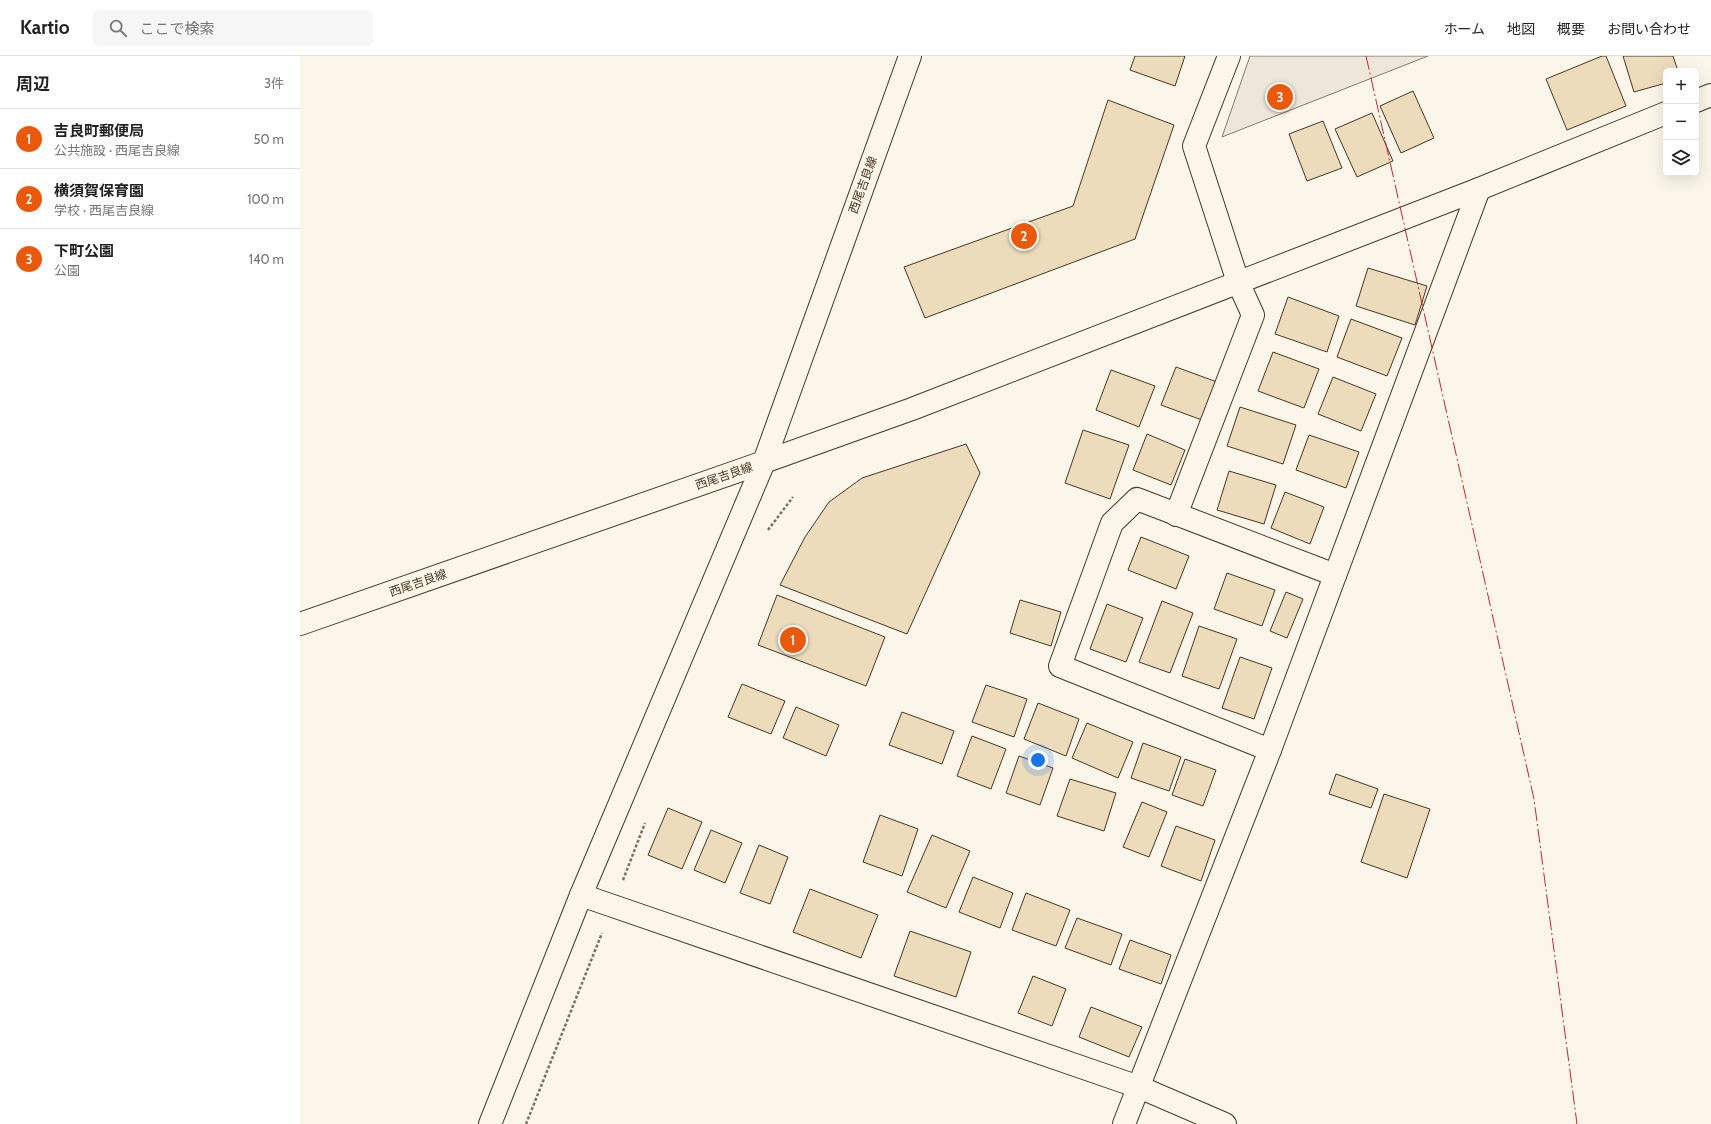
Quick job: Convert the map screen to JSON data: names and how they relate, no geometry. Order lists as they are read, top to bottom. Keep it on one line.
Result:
{"streets":{"street":["西尾吉良線"]},"page":{"header":"Kartio","search":"ここで検索","nav":["ホーム","地図","概要","お問い合わせ"],"heading":["周辺","3件"],"map_buttons":["+","−"],"pins":["3","2","1"],"list":[{"mark":"1","name":"吉良町郵便局","note":"公共施設 · 西尾吉良線","value":"50 m"},{"mark":"2","name":"横須賀保育園","note":"学校 · 西尾吉良線","value":"100 m"},{"mark":"3","name":"下町公園","note":"公園","value":"140 m"}]}}
